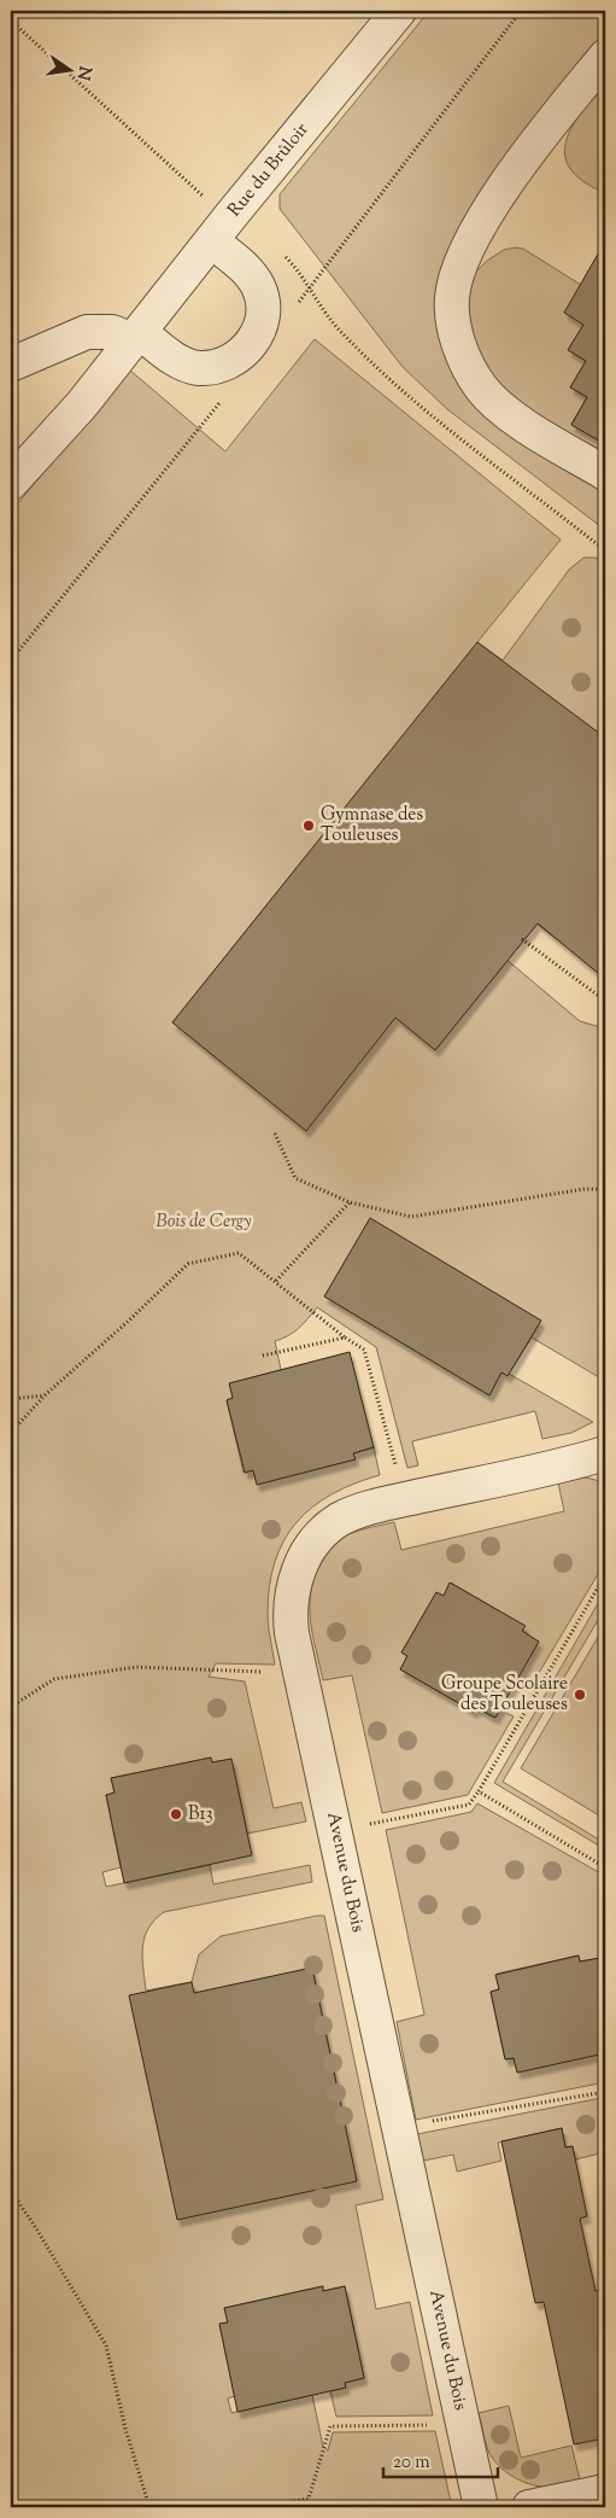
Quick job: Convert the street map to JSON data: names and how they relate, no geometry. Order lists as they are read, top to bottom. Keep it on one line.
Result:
{"streets":{"street":["Rue du Brûloir","Avenue du Bois"]},"parks":["Bois de Cergy"],"places":["Gymnase des Touleuses","Groupe Scolaire des Touleuses","B13"],"scale_bar":"20 m","north":"right"}
